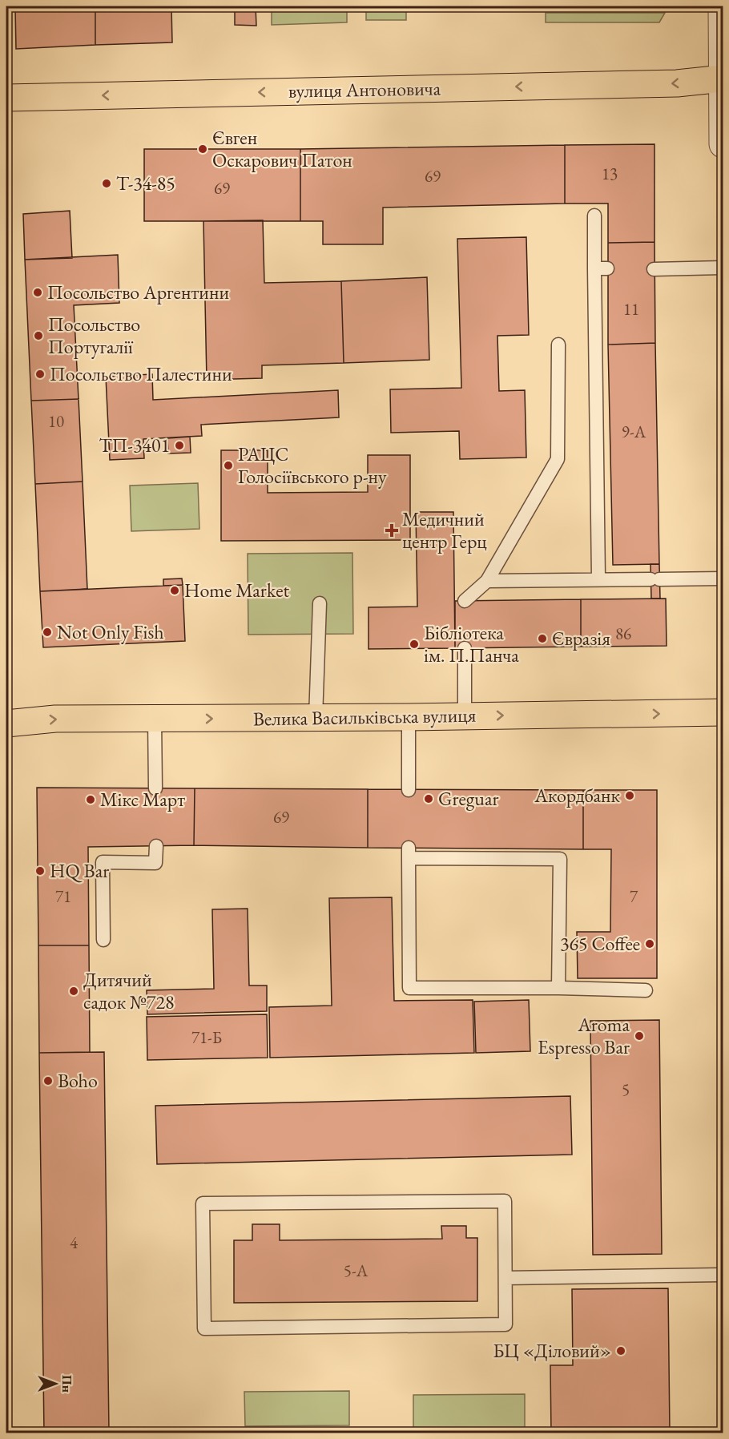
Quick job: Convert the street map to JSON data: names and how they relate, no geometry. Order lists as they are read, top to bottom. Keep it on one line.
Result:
{"streets":{"main road":["вулиця Антоновича","Велика Васильківська вулиця"]},"one_way":["вулиця Антоновича","Велика Васильківська вулиця"],"places":{"other":["Євген Оскарович Патон","Т-34-85","Посольство Аргентини","Посольство Португалії","Посольство Палестини","ТП-3401","РАЦС Голосіївського р-ну","Home Market","Not Only Fish","Євразія","Бібліотека ім. П.Панча","Акордбанк","Greguar","Мікс Март","HQ Bar","365 Coffee","Дитячий садок №728","Aroma Espresso Bar","Boho","БЦ «Діловий»"],"health":["Медичний центр Герц"]},"house_numbers":["13","69","69","11","10","9-А","86","69","71","7","71-Б","5","4","5-А"],"north":"right"}
